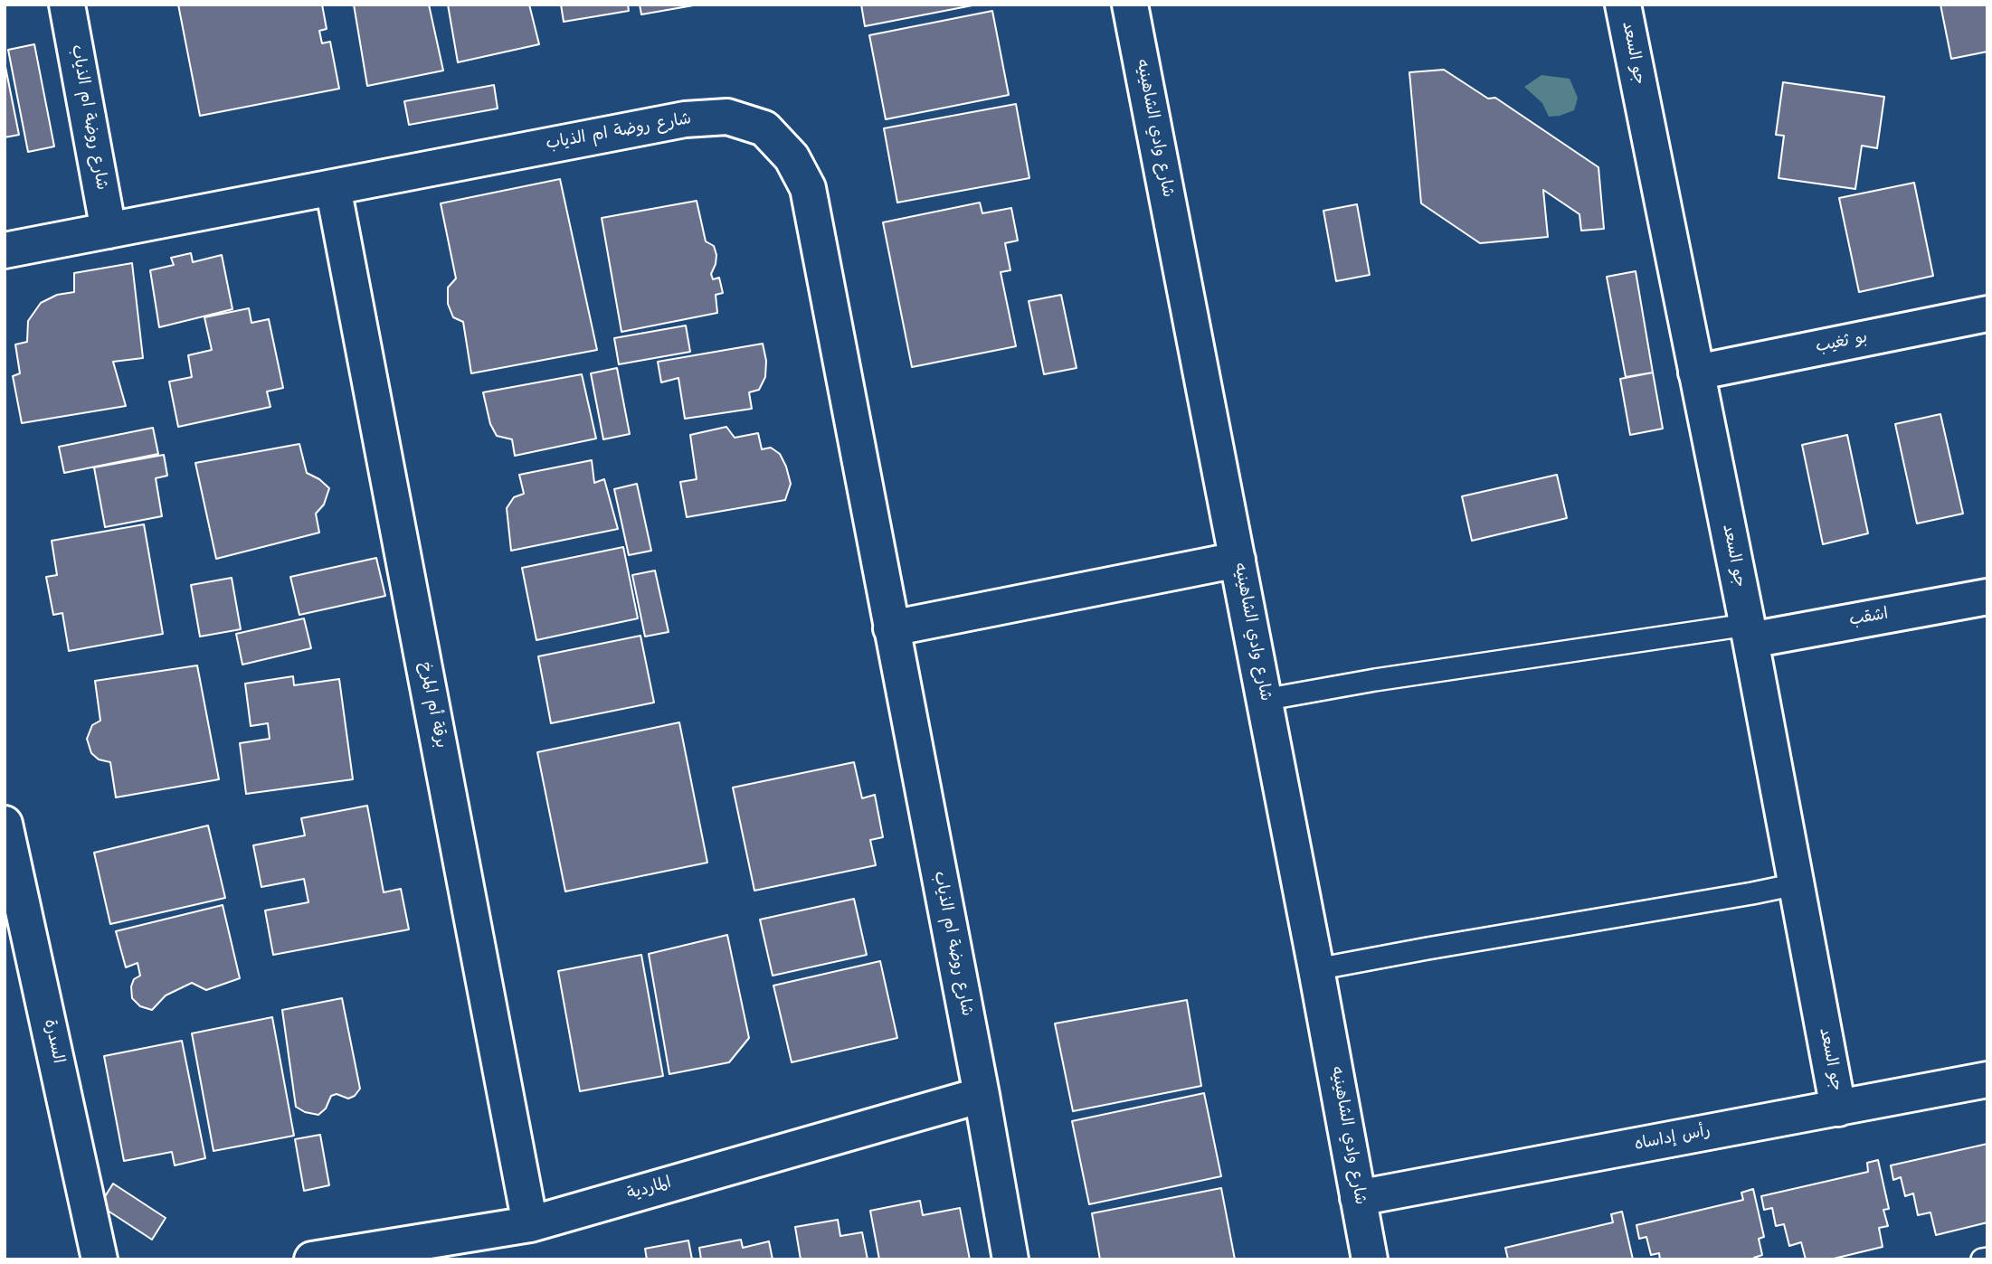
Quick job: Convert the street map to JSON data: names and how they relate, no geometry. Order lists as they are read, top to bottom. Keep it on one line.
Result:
{"streets":{"street":["جو السعد","شارع روضة ام الذياب","شارع وادي الشاهينيه","بو ثغيب","اشقب","برقة أم المرخ","السدرة","رأس إداساه","الماردية"]},"crossings":[["جو السعد","بو ثغيب"],["جو السعد","اشقب"],["جو السعد","رأس إداساه"],["شارع روضة ام الذياب","برقة أم المرخ"],["شارع روضة ام الذياب","الماردية"],["شارع وادي الشاهينيه","رأس إداساه"],["برقة أم المرخ","الماردية"]]}
